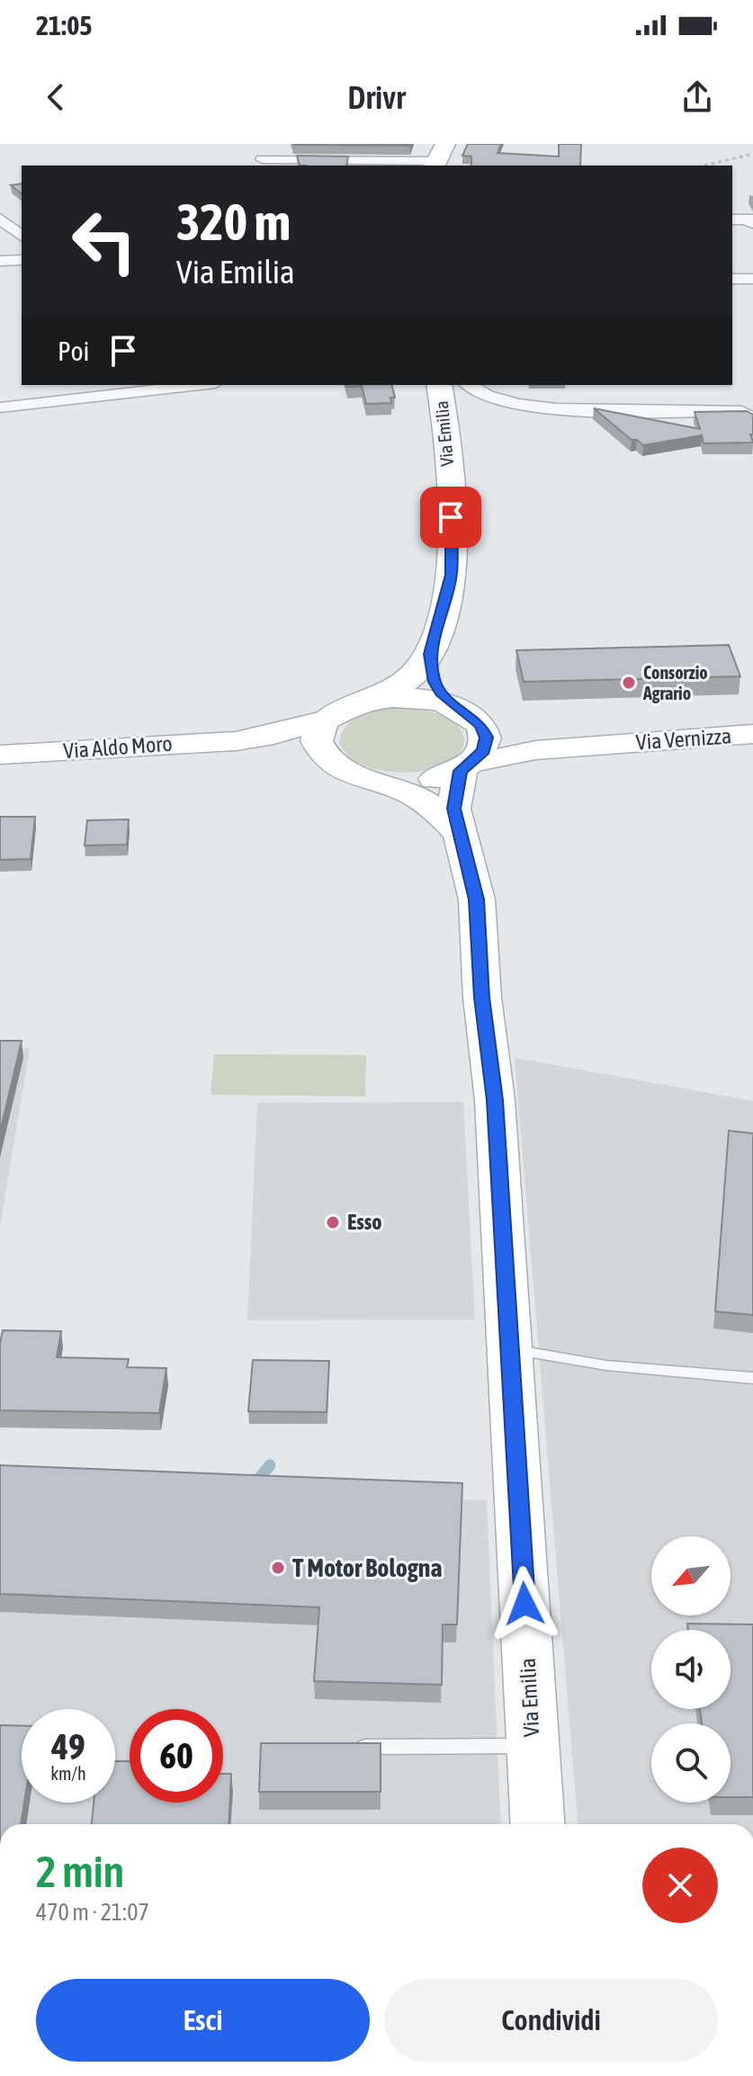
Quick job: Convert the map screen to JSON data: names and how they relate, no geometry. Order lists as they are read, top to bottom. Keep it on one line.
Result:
{"streets":{"main road":["Via Emilia"],"street":["Via Vernizza","Via Aldo Moro"]},"crossings":[["Via Emilia","Via Vernizza"],["Via Emilia","Via Aldo Moro"]],"places":["Consorzio Agrario","Esso","T Motor Bologna"],"north":"bottom left","page":{"status":"21:05","header":"Drivr","turn":["320 m","Via Emilia"],"then":"Poi","speed":"49 km/h","limit":"60","heading":["2 min","470 m · 21:07"],"buttons":["Esci","Condividi"]}}
